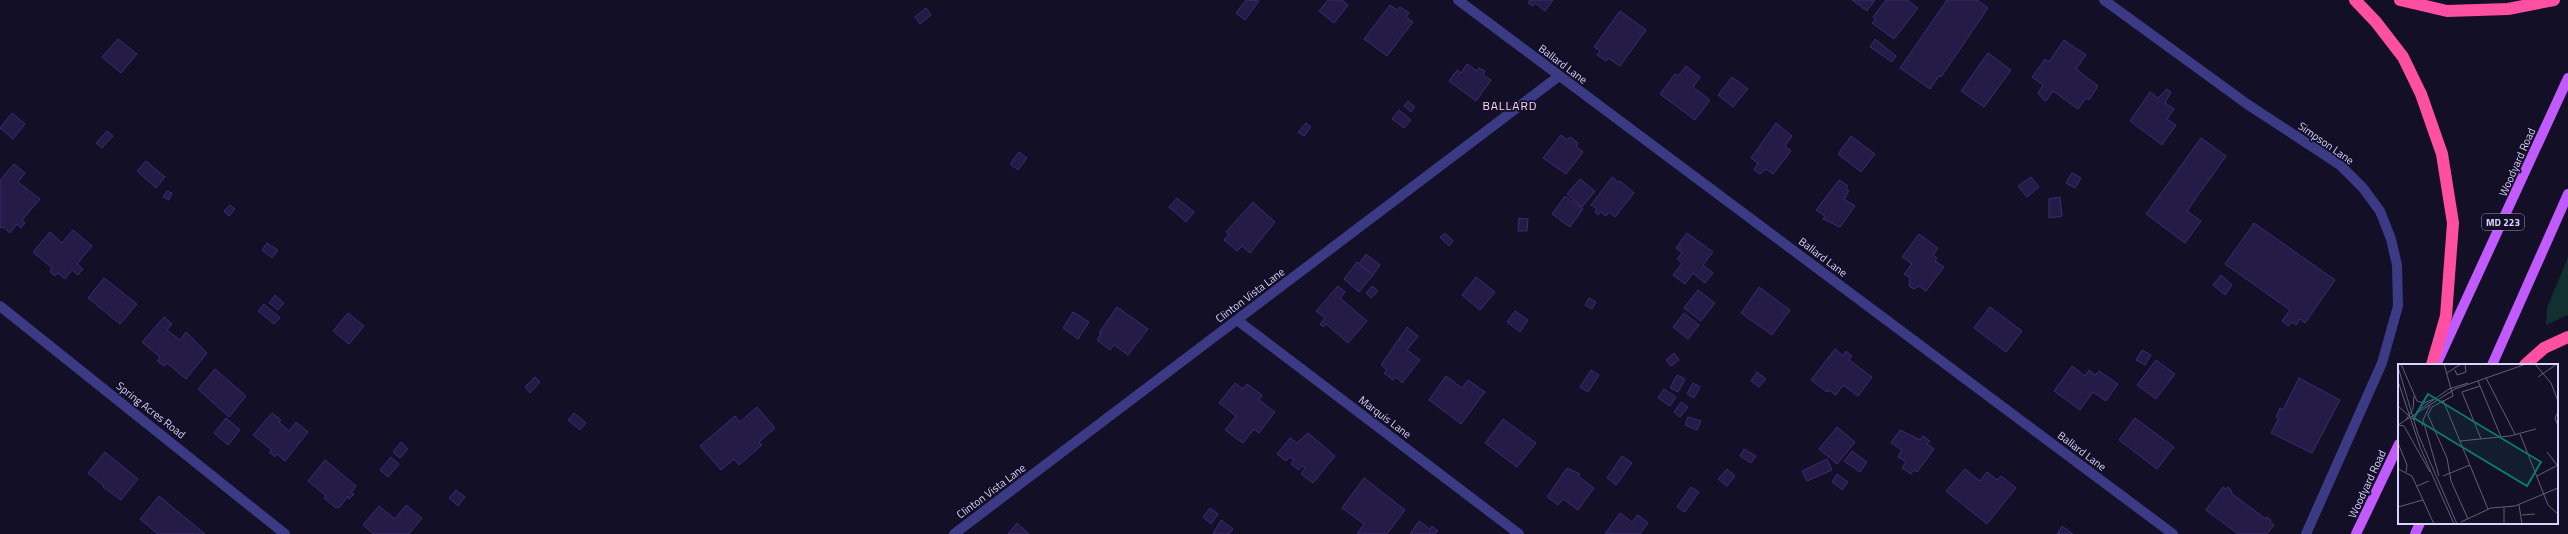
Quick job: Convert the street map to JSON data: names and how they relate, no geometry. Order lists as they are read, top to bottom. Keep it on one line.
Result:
{"streets":{"main road":["Woodyard Road","MD 223"],"street":["Ballard Lane","Simpson Lane","Clinton Vista Lane","Spring Acres Road","Marquis Lane"]},"crossings":[["Ballard Lane","Clinton Vista Lane"],["Clinton Vista Lane","Marquis Lane"]],"districts":["BALLARD"]}
